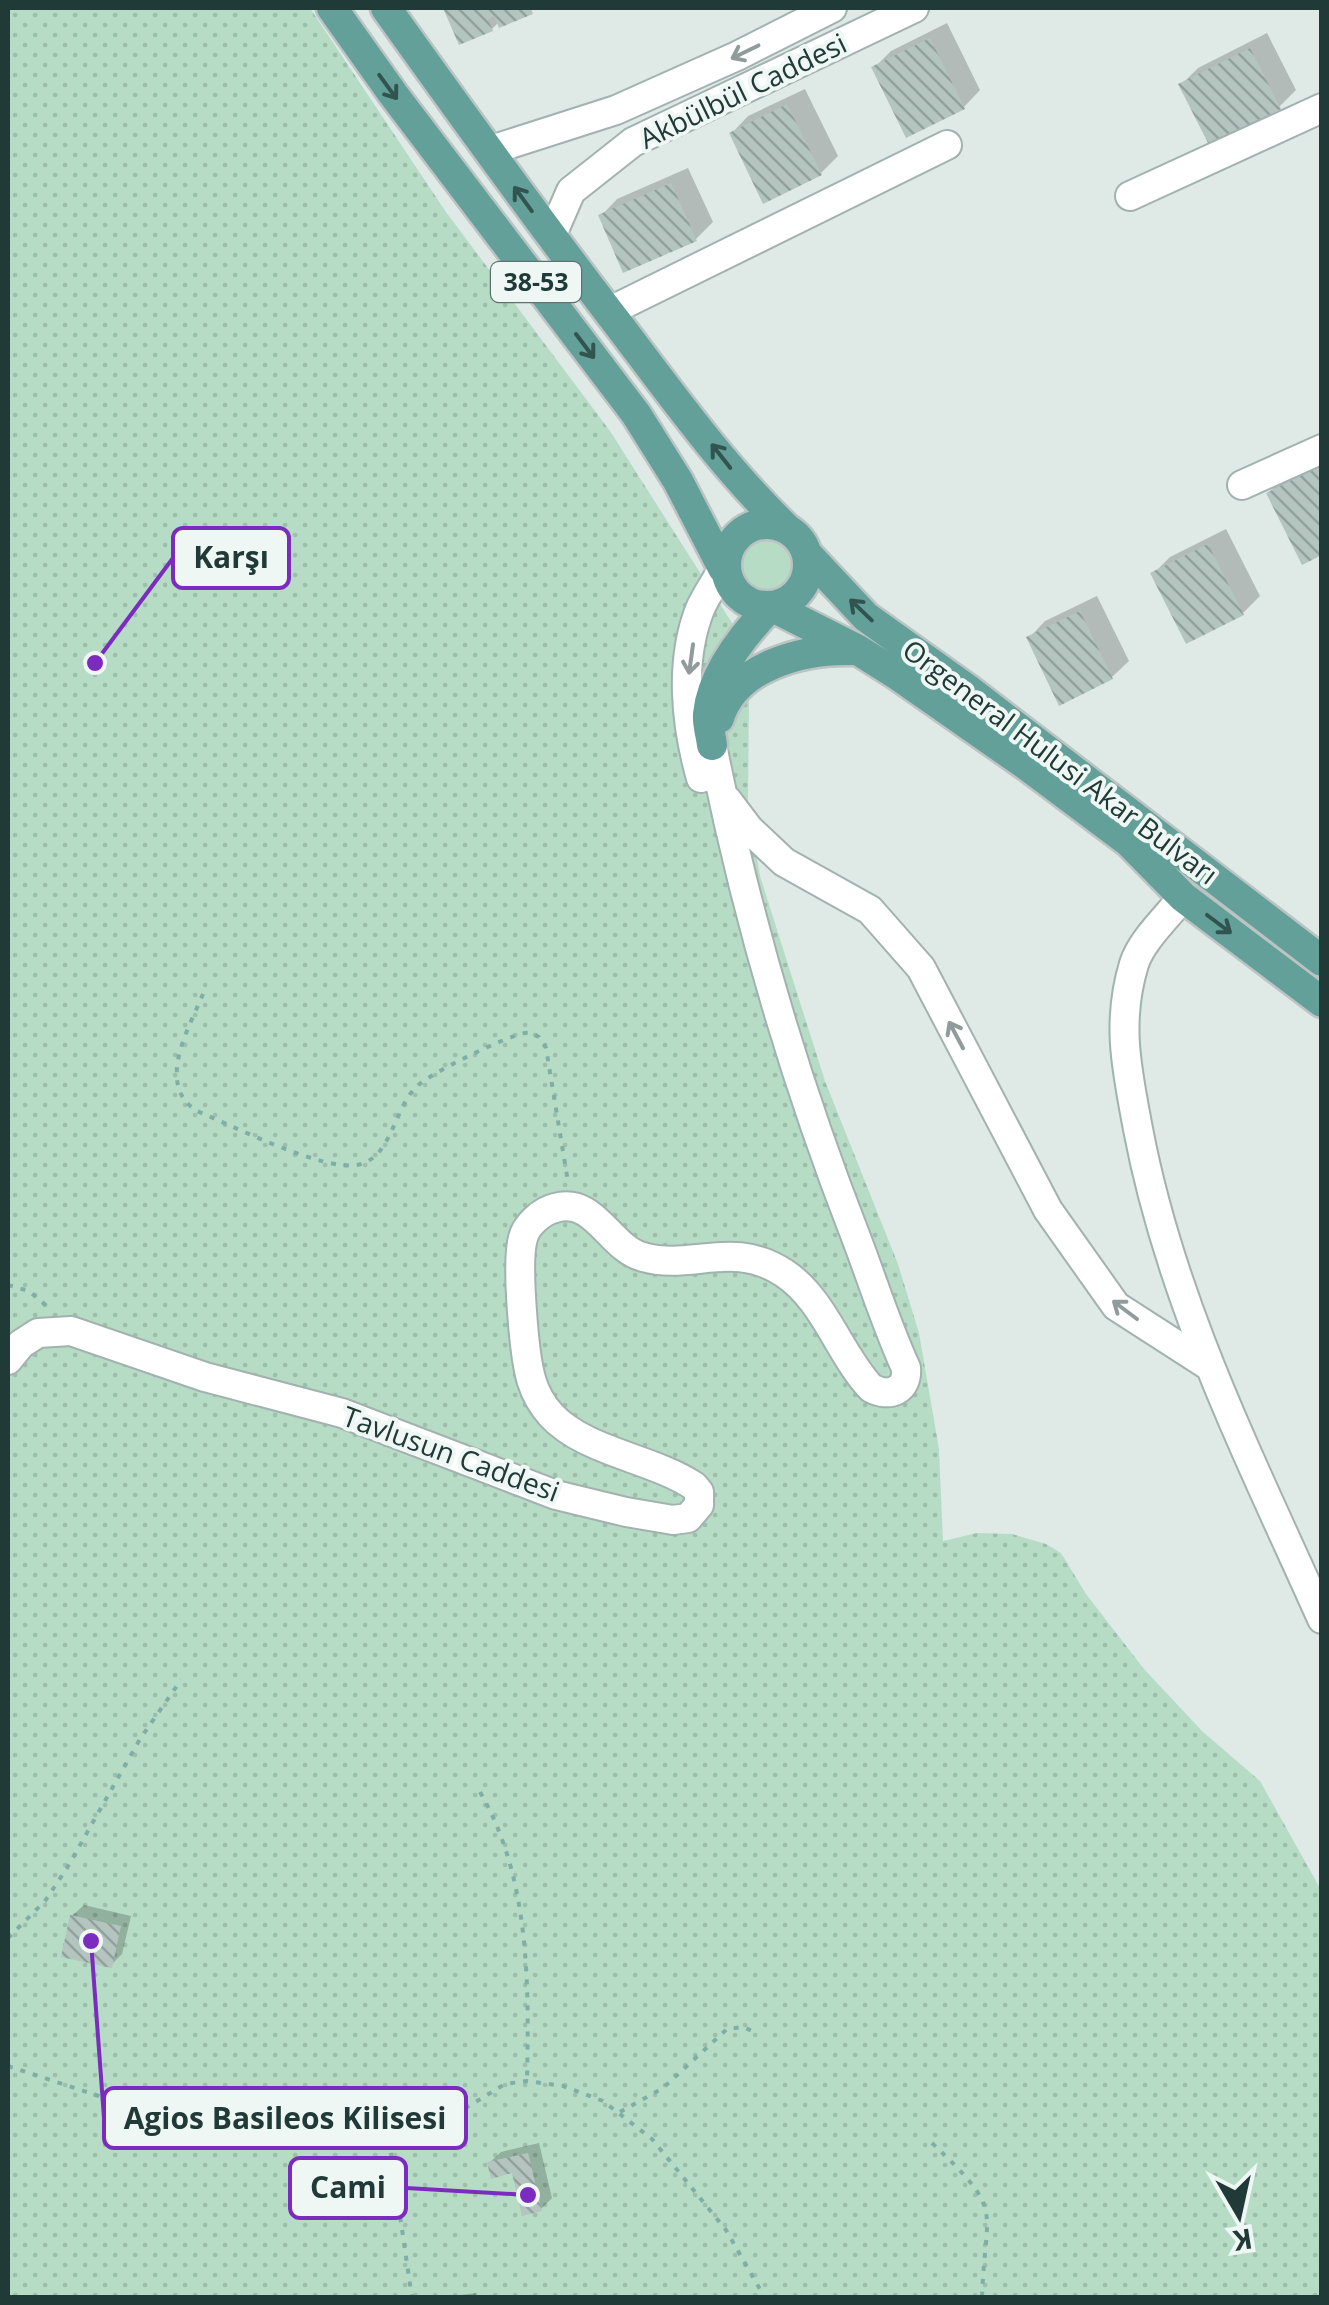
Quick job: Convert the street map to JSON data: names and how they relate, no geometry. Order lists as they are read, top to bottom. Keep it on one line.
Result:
{"streets":{"main road":["38-53","Orgeneral Hulusi Akar Bulvarı"],"street":["Akbülbül Caddesi","Tavlusun Caddesi"]},"crossings":[["38-53","Orgeneral Hulusi Akar Bulvarı"]],"places":["Karşı","Agios Basileos Kilisesi","Cami"],"north":"bottom"}
